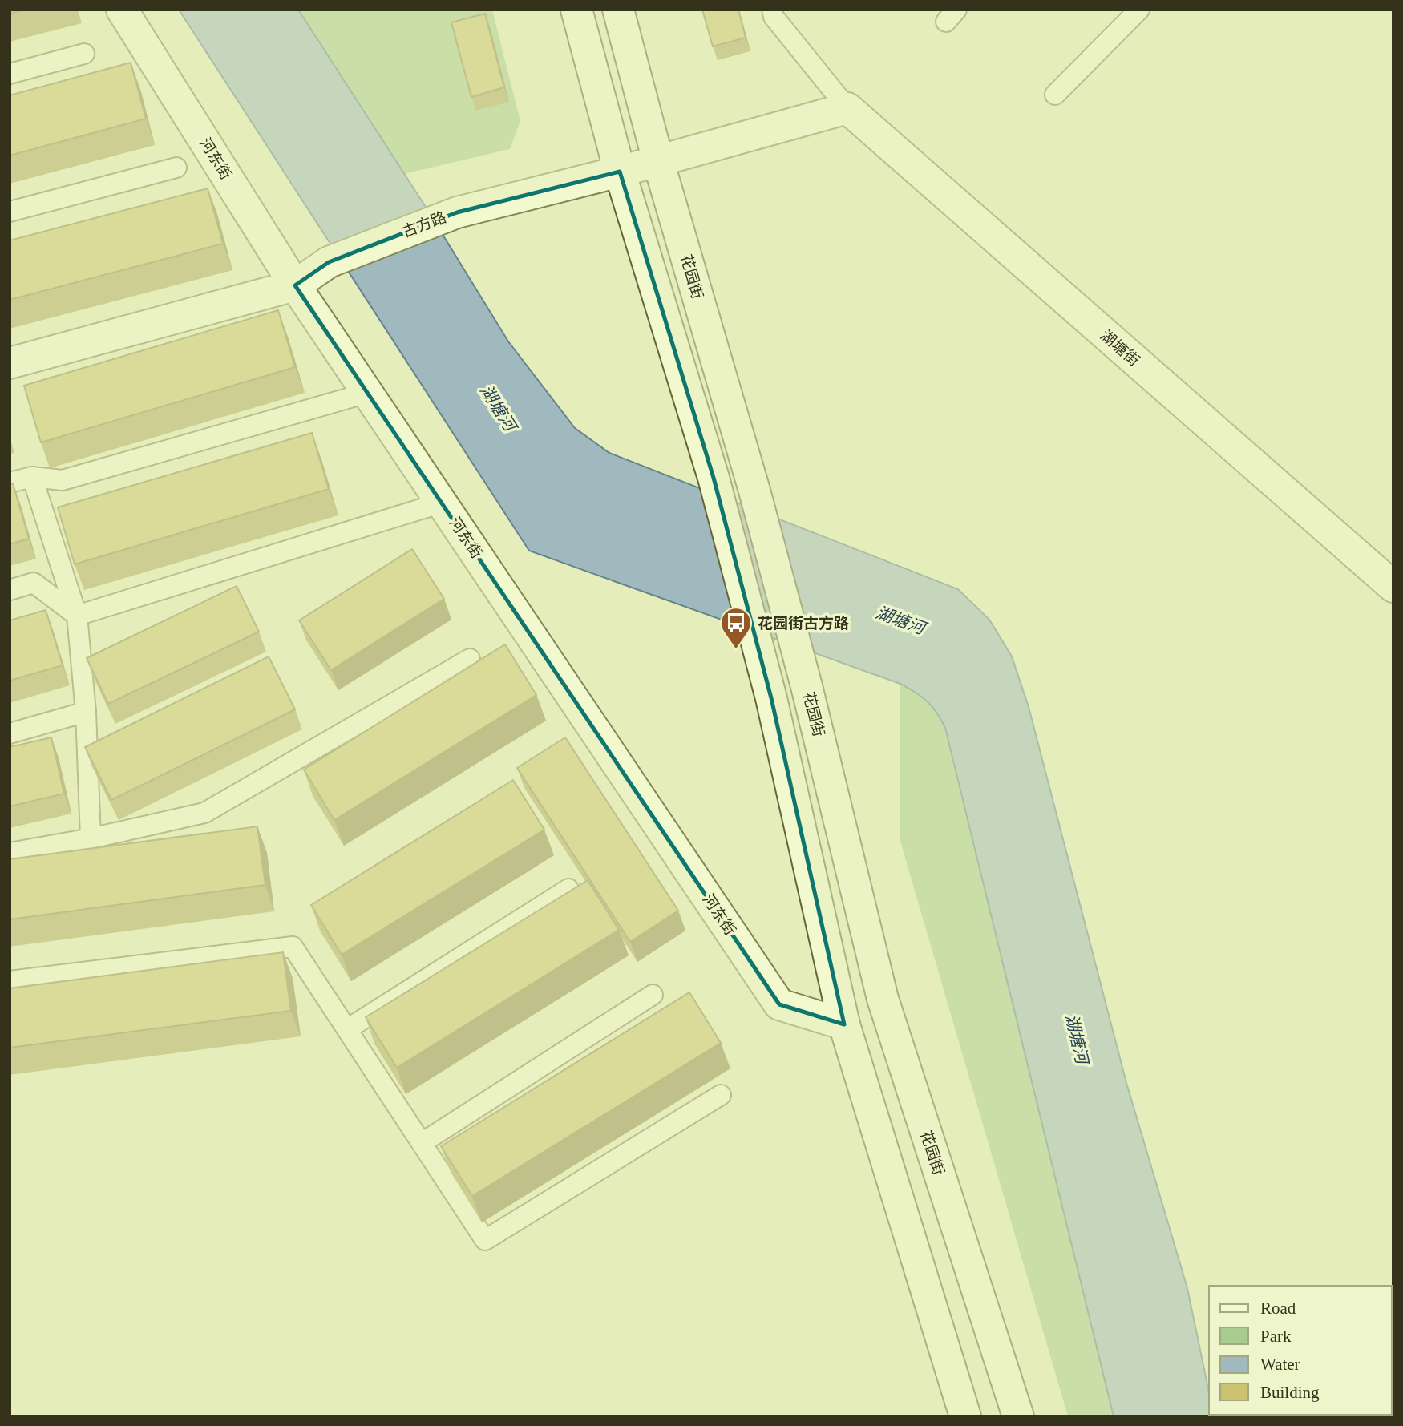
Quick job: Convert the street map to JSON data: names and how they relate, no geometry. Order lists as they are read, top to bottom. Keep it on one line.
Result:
{"streets":{"main road":["河东街","古方路","花园街","湖塘街"]},"crossings":[["河东街","古方路"],["古方路","花园街"],["古方路","湖塘街"]],"water":["湖塘河"],"places":{"bus stop":["花园街古方路"]},"legend":["Road","Park","Water","Building"]}
